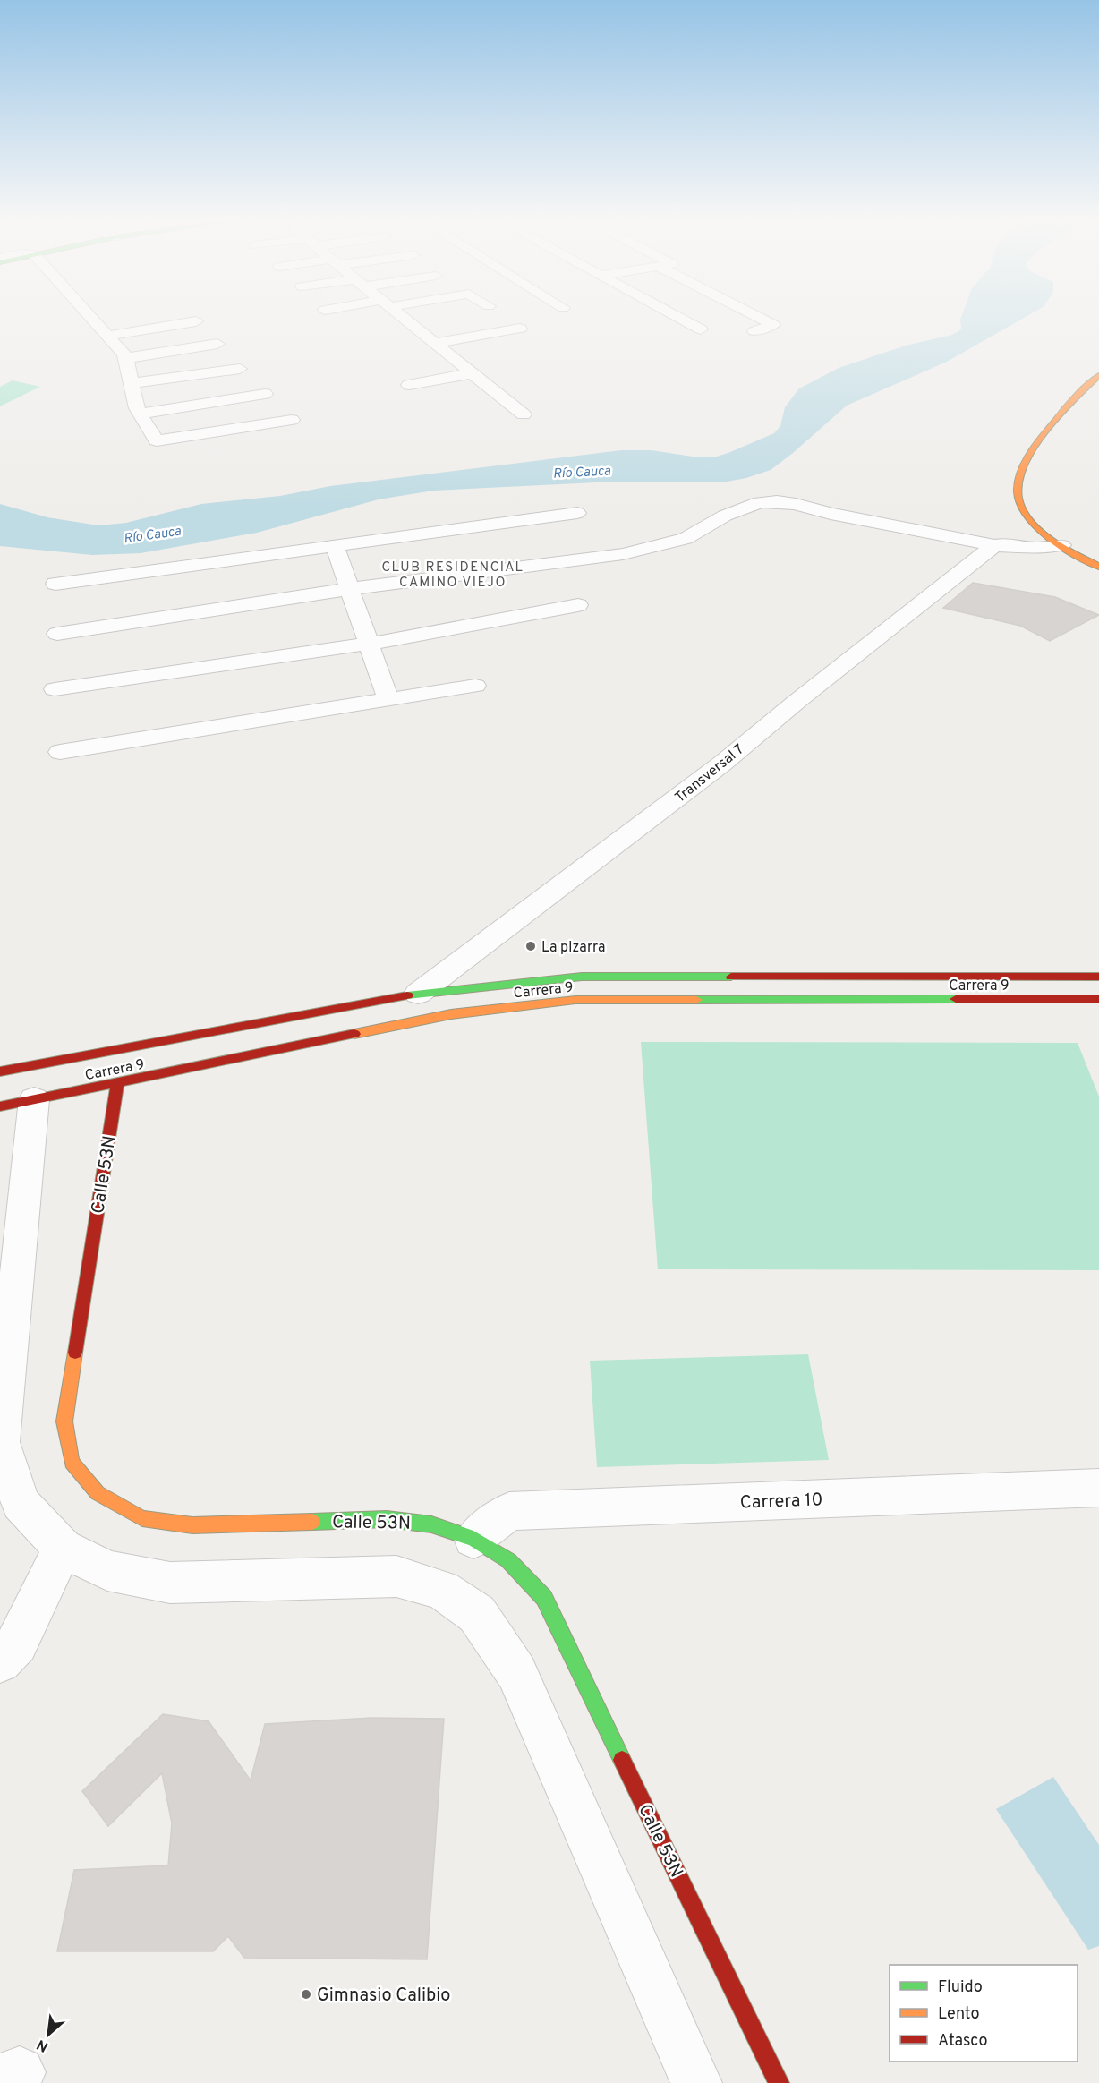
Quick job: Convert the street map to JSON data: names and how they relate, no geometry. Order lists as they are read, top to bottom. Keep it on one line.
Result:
{"streets":{"main road":["Carrera 9","Calle 53N"],"street":["Transversal 7","Carrera 10"]},"crossings":[["Transversal 7","Carrera 9"],["Carrera 9","Calle 53N"],["Calle 53N","Carrera 10"]],"districts":["CLUB RESIDENCIAL CAMINO VIEJO"],"water":["Río Cauca"],"places":["La pizarra","Gimnasio Calibio"],"legend":["Fluido","Lento","Atasco"],"north":"bottom left"}
